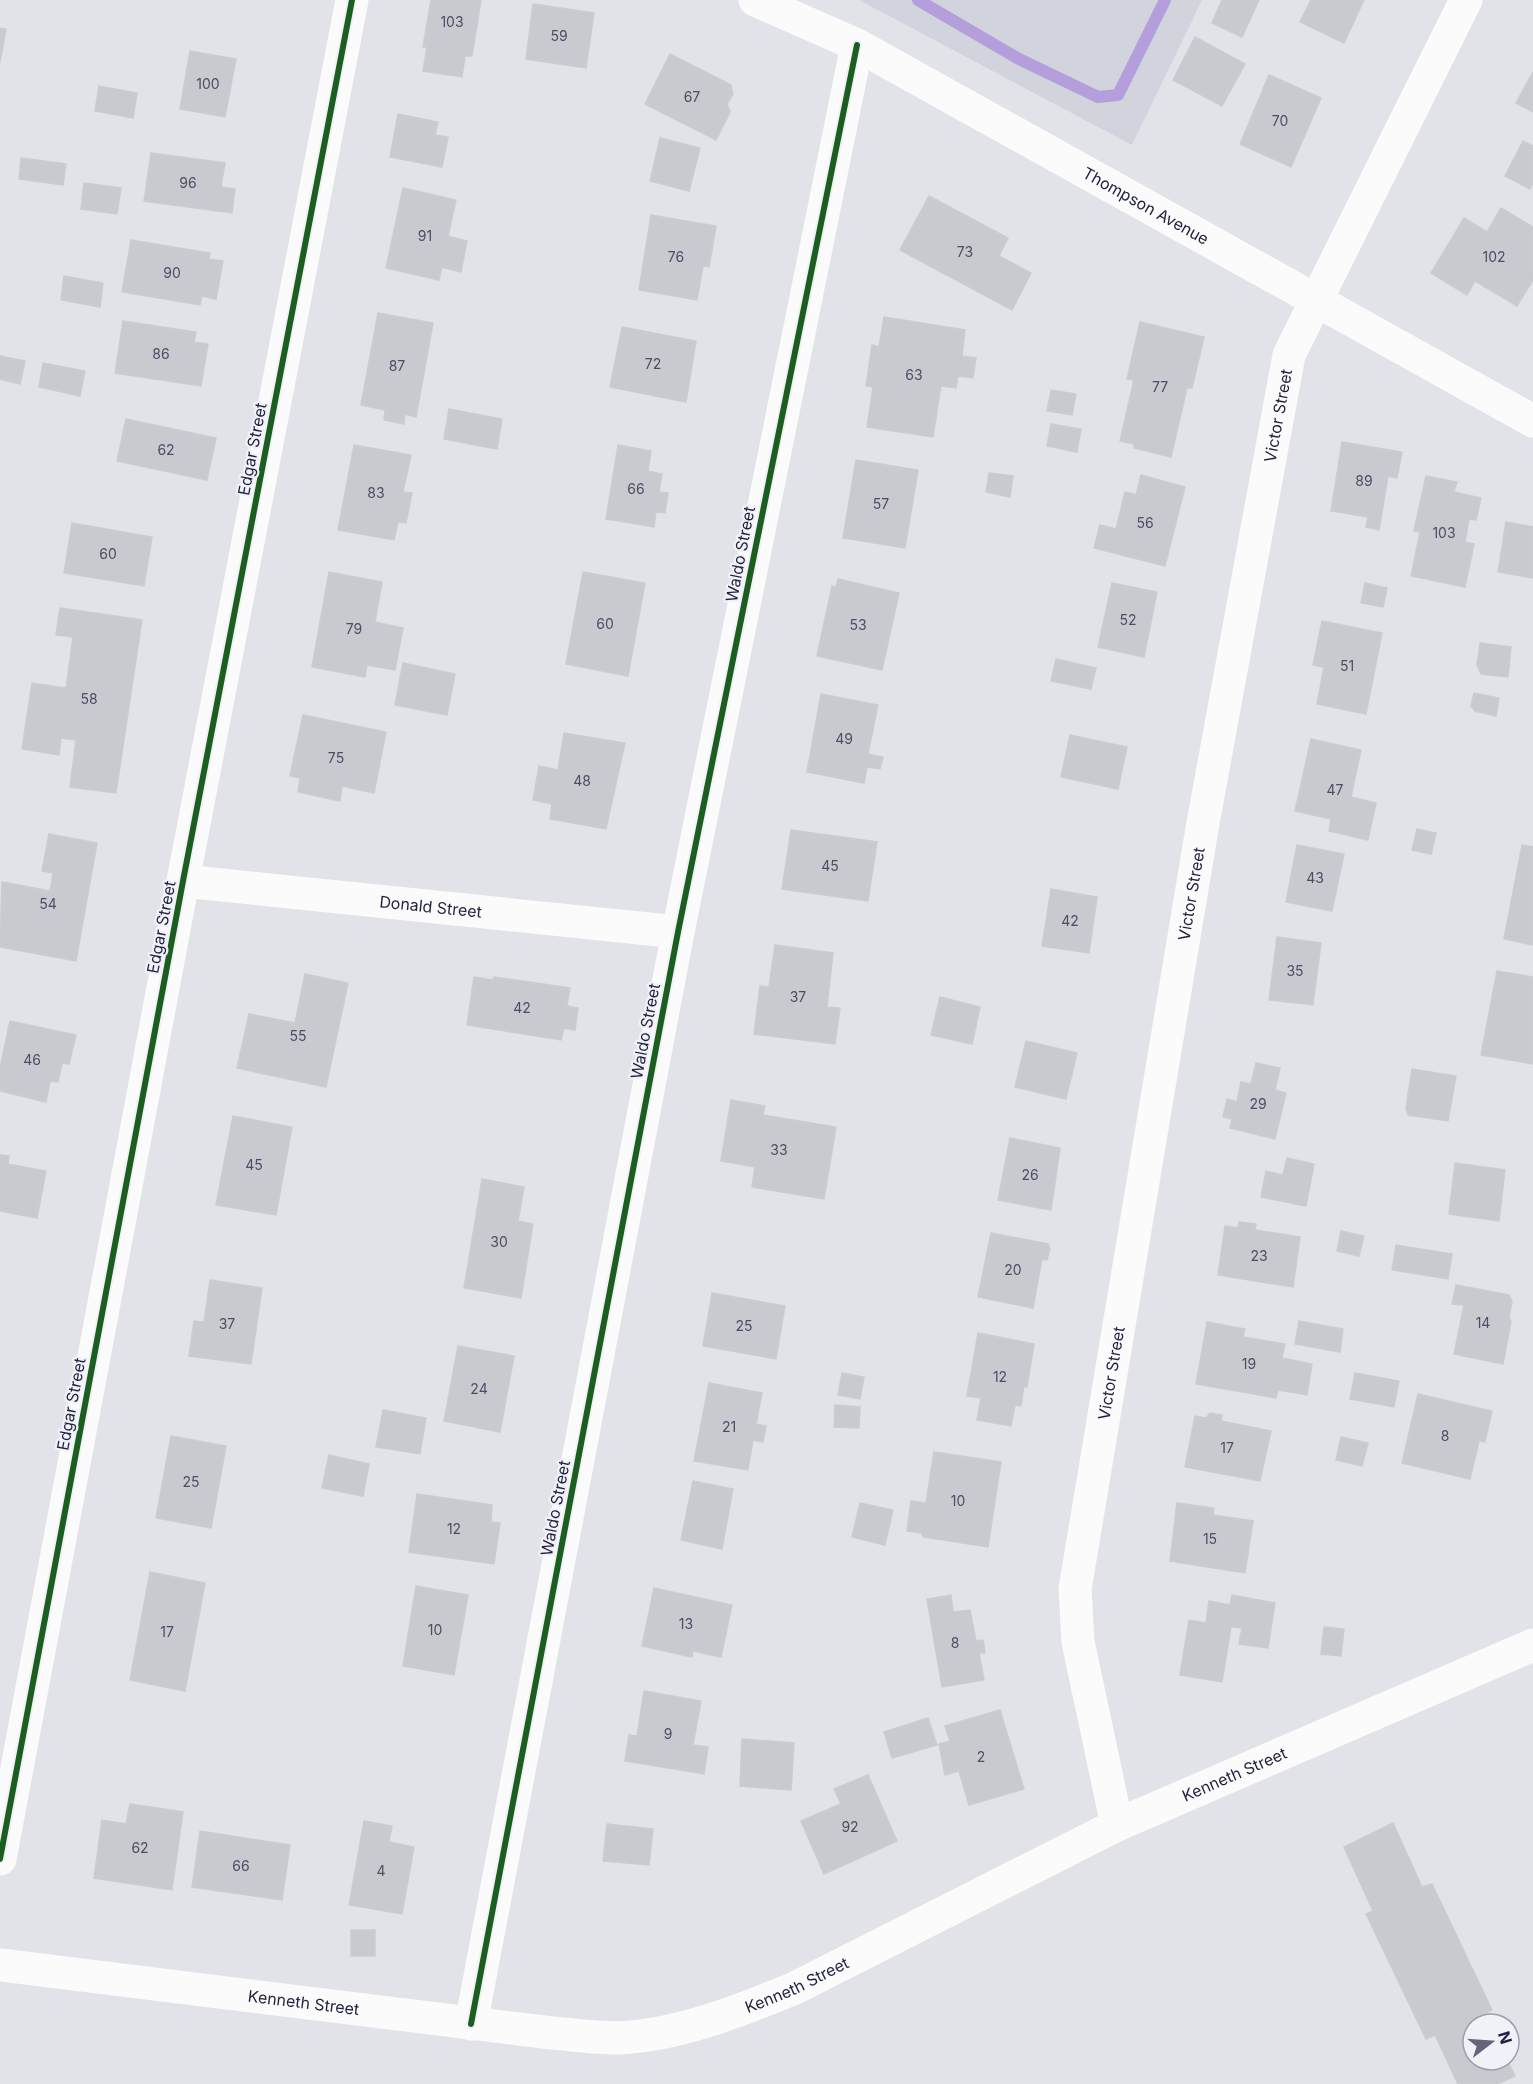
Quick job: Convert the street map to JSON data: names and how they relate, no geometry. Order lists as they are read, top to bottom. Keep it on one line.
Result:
{"streets":{"street":["Thompson Avenue","Victor Street","Edgar Street","Waldo Street","Donald Street","Kenneth Street"]},"crossings":[["Thompson Avenue","Victor Street"],["Thompson Avenue","Waldo Street"],["Victor Street","Kenneth Street"],["Edgar Street","Donald Street"],["Waldo Street","Donald Street"],["Waldo Street","Kenneth Street"]],"house_numbers":["103","59","100","67","70","96","91","73","76","102","90","86","72","87","63","77","62","89","66","83","57","56","103","60","52","60","53","79","51","58","49","75","48","47","45","43","54","42","35","37","42","55","46","29","33","45","26","30","23","20","14","37","25","19","12","24","21","8","17","25","10","12","15","13","10","17","8","9","2","92","62","66","4"],"north":"right"}
